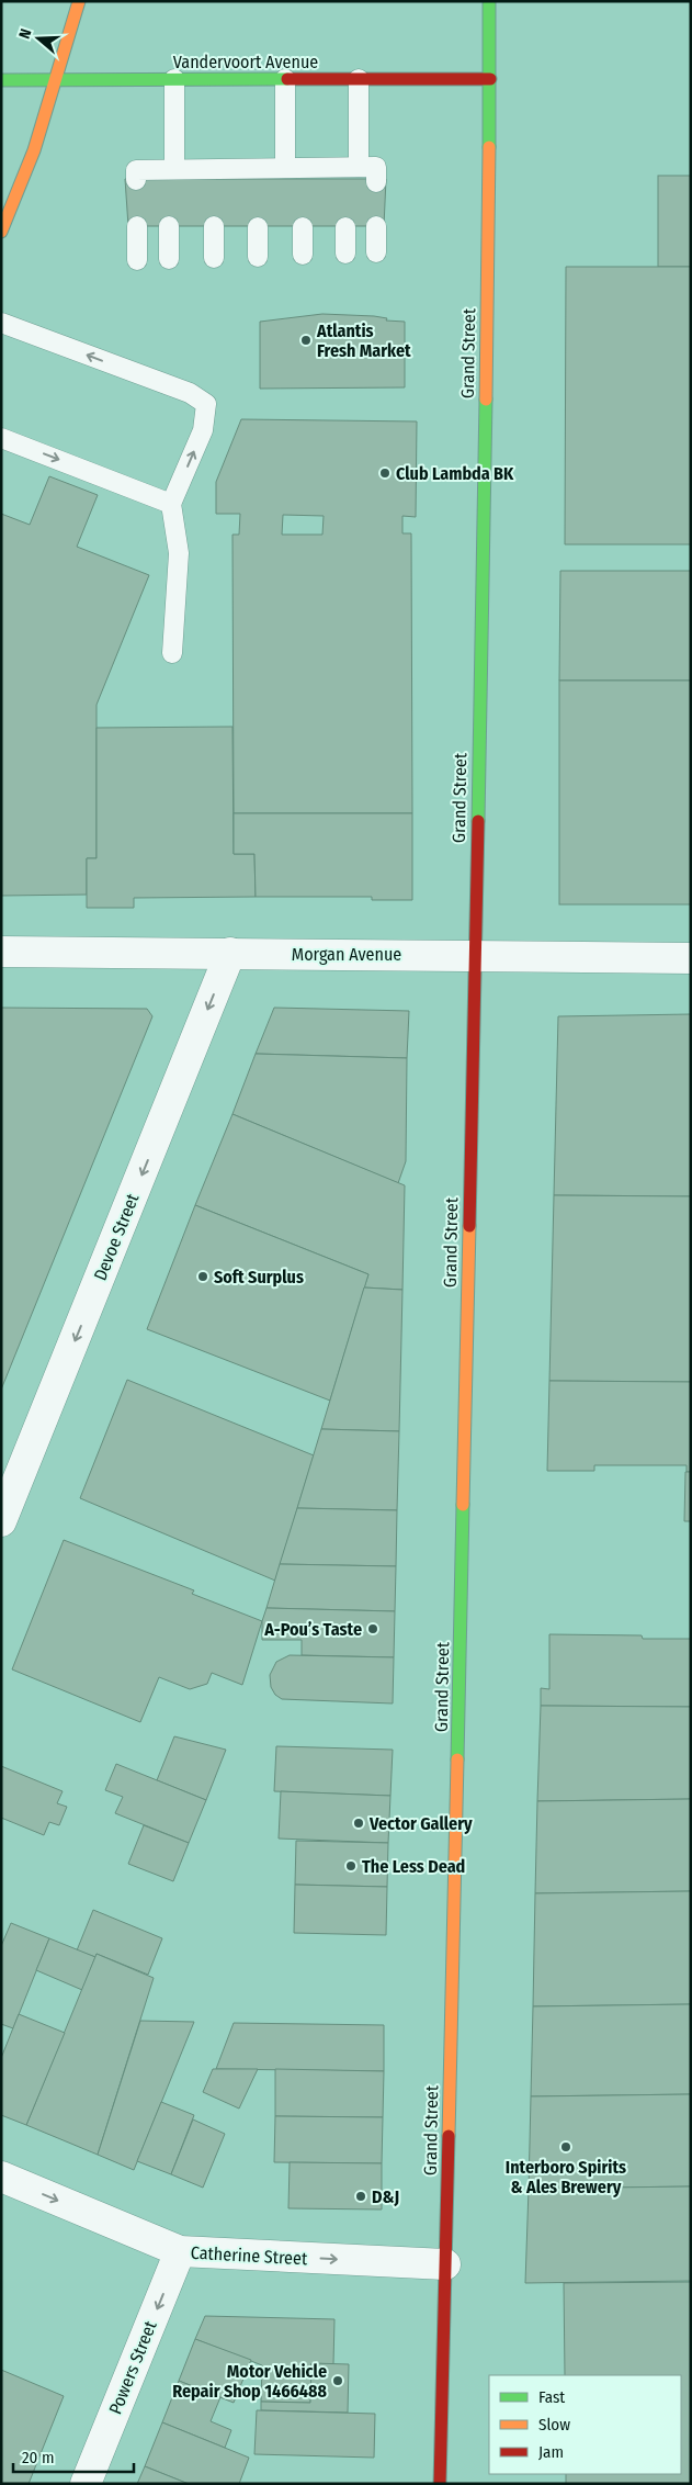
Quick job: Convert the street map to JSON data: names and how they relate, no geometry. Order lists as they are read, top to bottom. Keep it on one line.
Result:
{"streets":{"main road":["Vandervoort Avenue","Grand Street"],"street":["Morgan Avenue","Devoe Street","Catherine Street","Powers Street"]},"crossings":[["Vandervoort Avenue","Grand Street"],["Grand Street","Morgan Avenue"],["Grand Street","Catherine Street"],["Morgan Avenue","Devoe Street"],["Catherine Street","Powers Street"]],"one_way":["Devoe Street","Catherine Street","Powers Street"],"places":["Atlantis Fresh Market","Club Lambda BK","Soft Surplus","A-Pou’s Taste","Vector Gallery","The Less Dead","Interboro Spirits & Ales Brewery","D&J","Motor Vehicle Repair Shop 1466488"],"legend":["Fast","Slow","Jam"],"scale_bar":"20 m","north":"left"}
